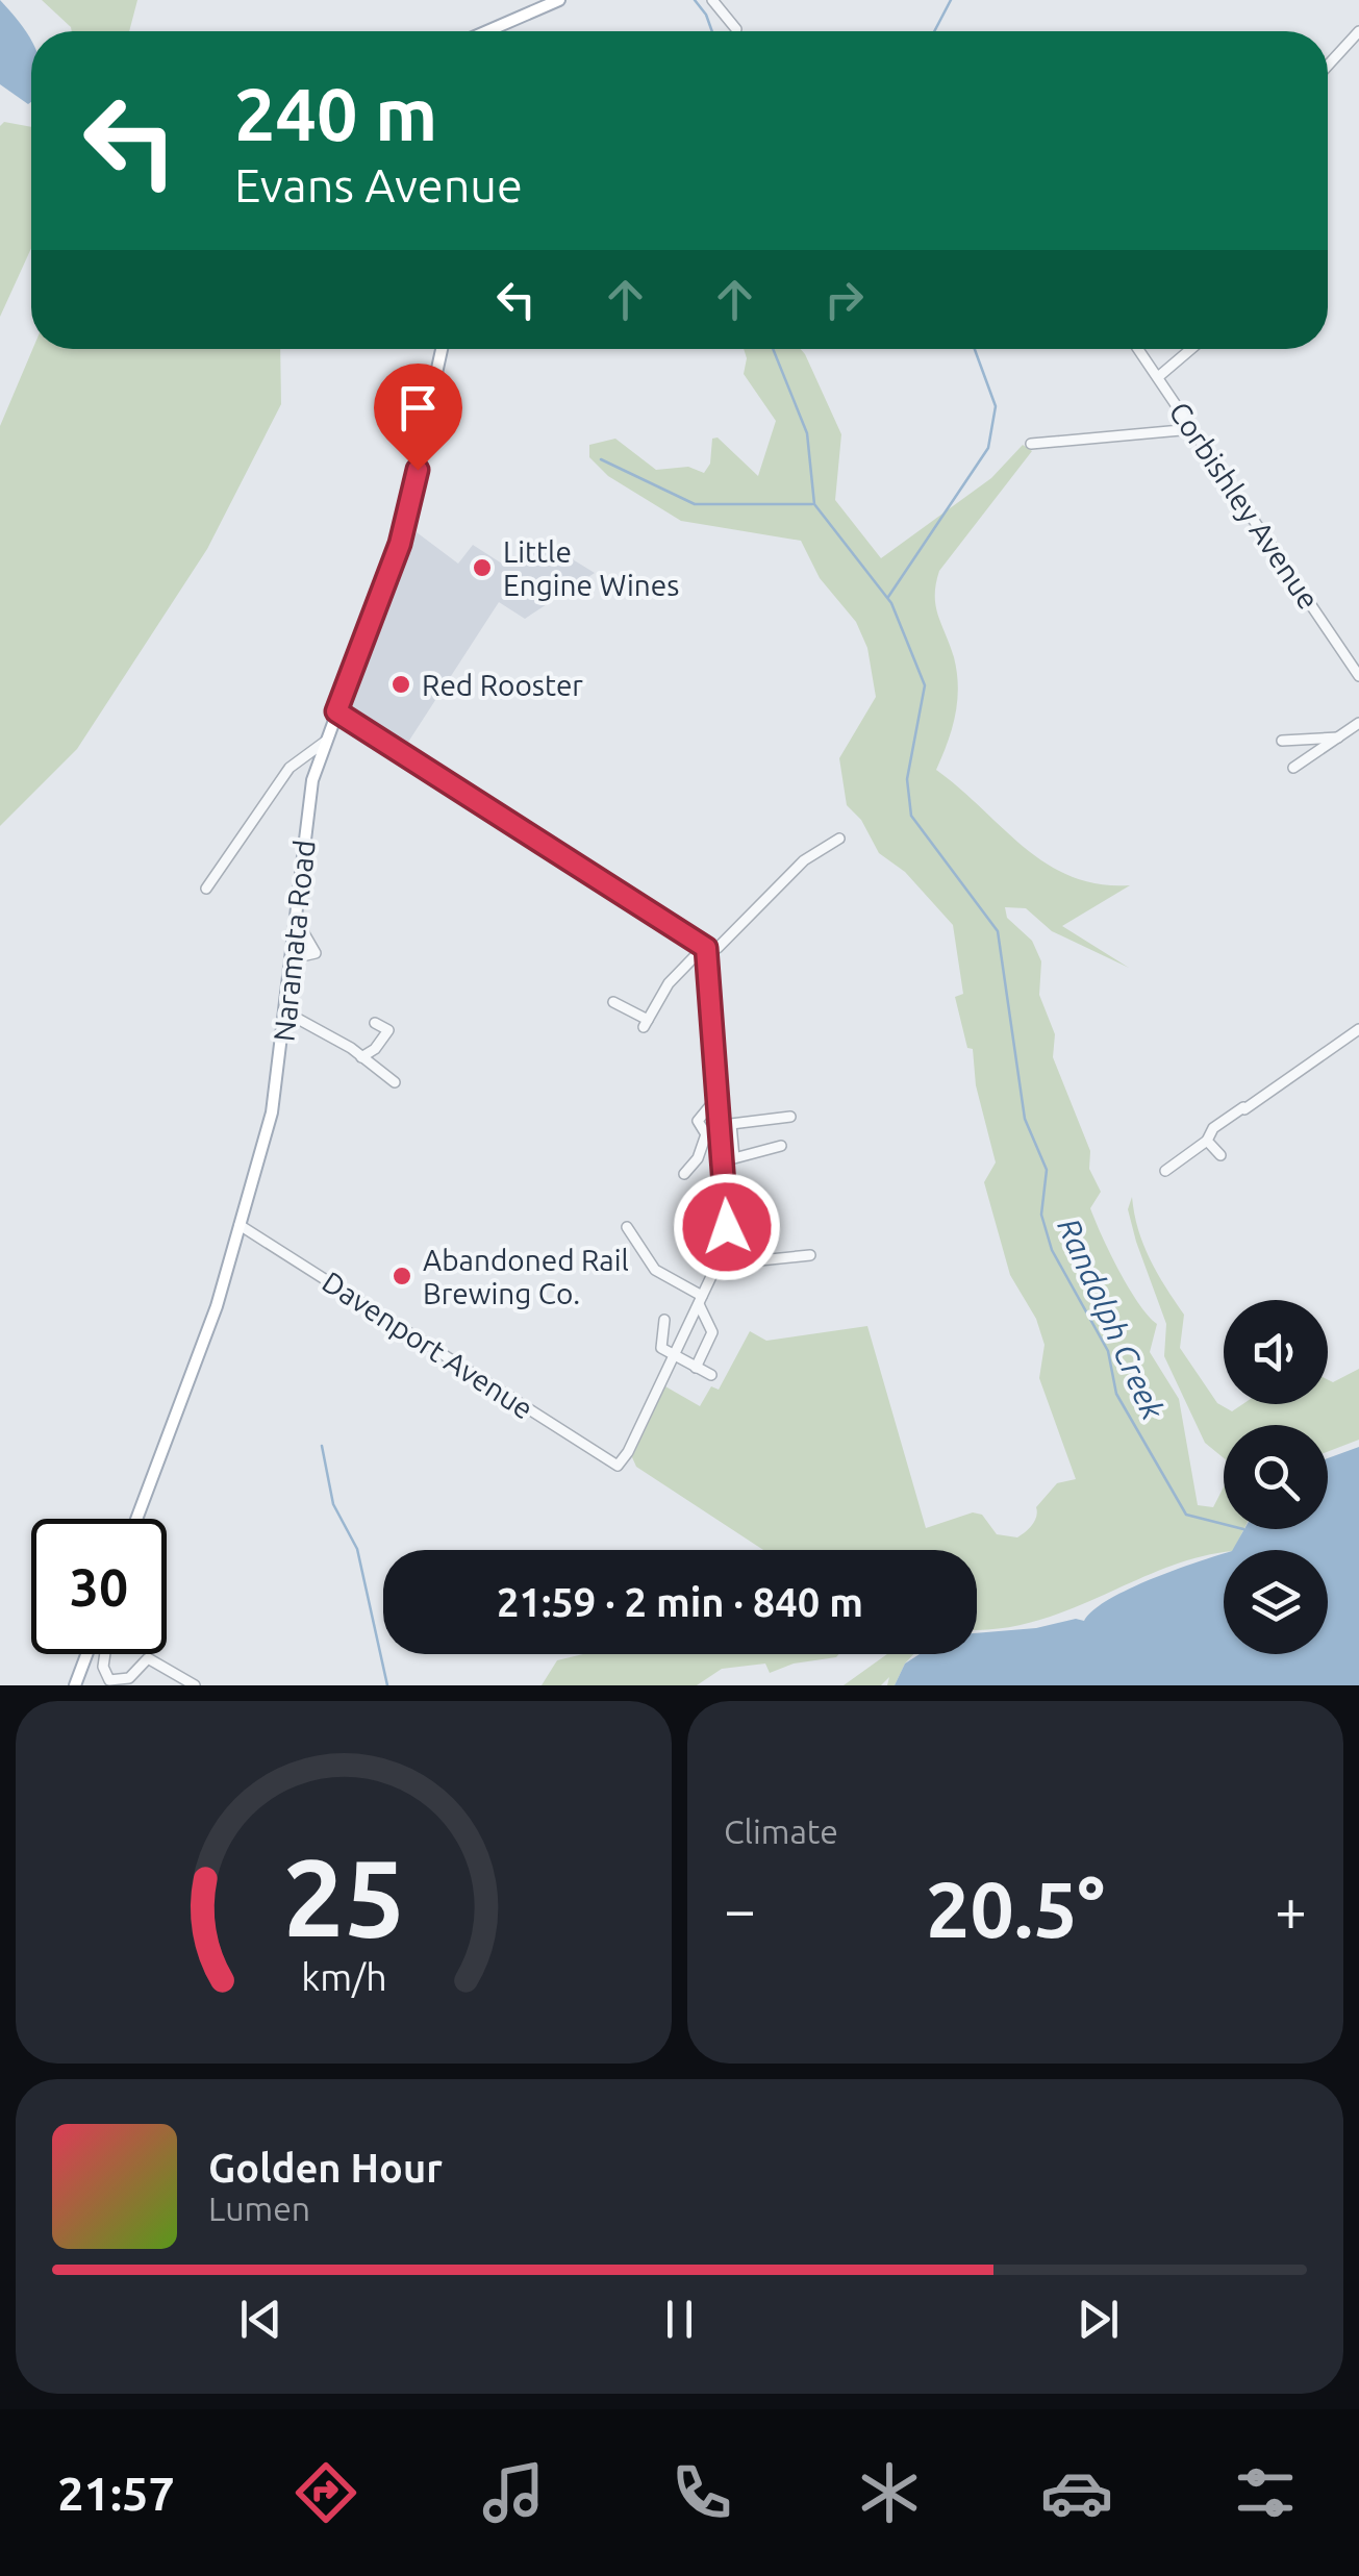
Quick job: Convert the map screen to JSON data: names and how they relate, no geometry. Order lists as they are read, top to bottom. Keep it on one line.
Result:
{"streets":{"main road":["Naramata Road"],"street":["Corbishley Avenue","Davenport Avenue"]},"crossings":[["Naramata Road","Davenport Avenue"]],"water":["Randolph Creek"],"places":["Little Engine Wines","Red Rooster","Abandoned Rail Brewing Co."],"page":{"turn":["240 m","Evans Avenue"],"limit":"30","trip":"21:59 · 2 min · 840 m","tile":"Climate","heat":["−","20.5°","+"],"song":["Golden Hour","Lumen"],"tabs":"21:57","gauge":["25","km/h"]}}
